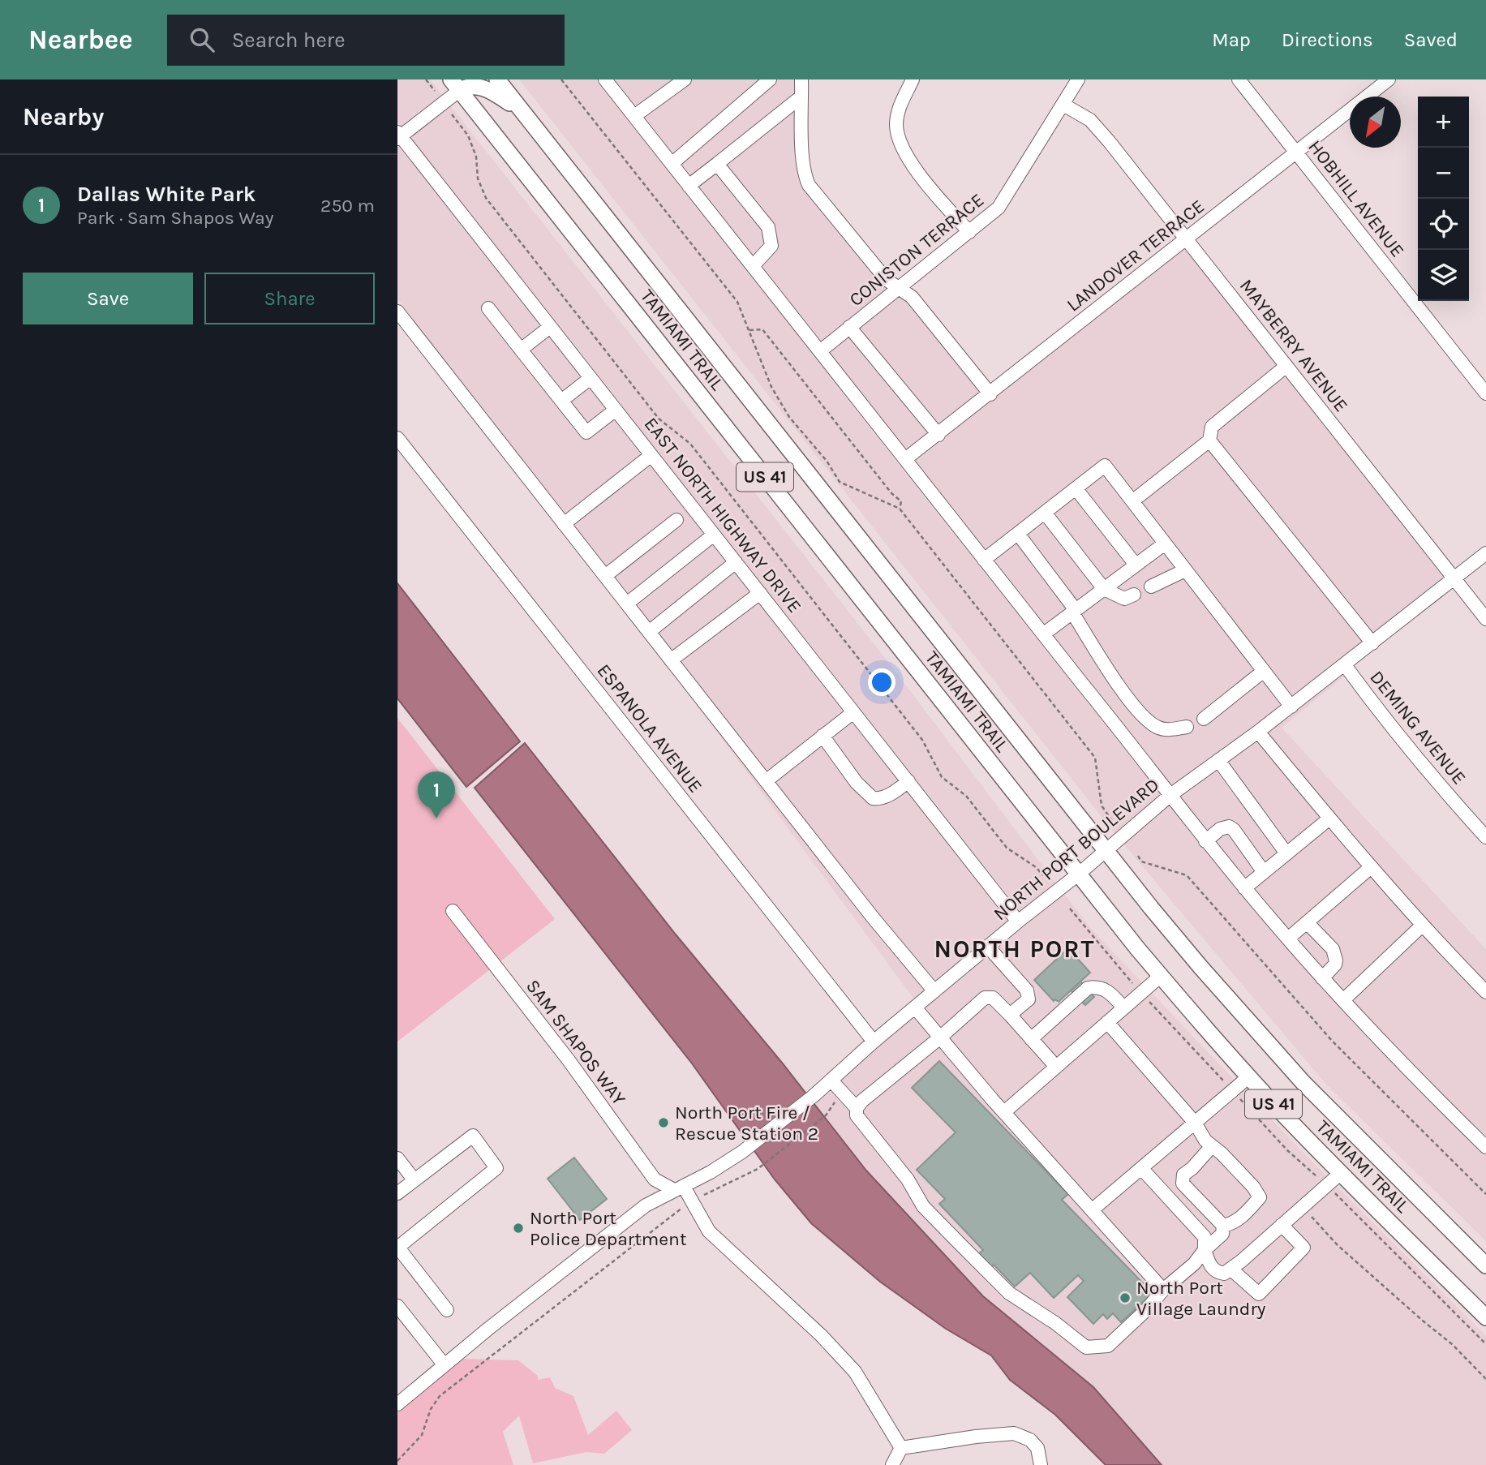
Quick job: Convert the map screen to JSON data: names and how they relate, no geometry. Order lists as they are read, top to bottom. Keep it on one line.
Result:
{"streets":{"main road":["TAMIAMI TRAIL","US 41"],"street":["HOBHILL AVENUE","CONISTON TERRACE","LANDOVER TERRACE","MAYBERRY AVENUE","EAST NORTH HIGHWAY DRIVE","DEMING AVENUE","ESPANOLA AVENUE","NORTH PORT BOULEVARD","SAM SHAPOS WAY"]},"crossings":[["HOBHILL AVENUE","LANDOVER TERRACE"],["CONISTON TERRACE","MAYBERRY AVENUE"],["LANDOVER TERRACE","MAYBERRY AVENUE"],["TAMIAMI TRAIL","NORTH PORT BOULEVARD"],["MAYBERRY AVENUE","NORTH PORT BOULEVARD"],["EAST NORTH HIGHWAY DRIVE","NORTH PORT BOULEVARD"],["DEMING AVENUE","NORTH PORT BOULEVARD"],["ESPANOLA AVENUE","NORTH PORT BOULEVARD"],["NORTH PORT BOULEVARD","SAM SHAPOS WAY"]],"districts":["NORTH PORT"],"places":["North Port Fire / Rescue Station 2","North Port Police Department","North Port Village Laundry"],"north":"bottom left","page":{"header":"Nearbee","search":"Search here","nav":["Map","Directions","Saved"],"heading":"Nearby","map_buttons":["+","−"],"list":[{"mark":"1","name":"Dallas White Park","note":"Park · Sam Shapos Way","value":"250 m"}],"buttons":["Save","Share"],"pins":"1"}}
